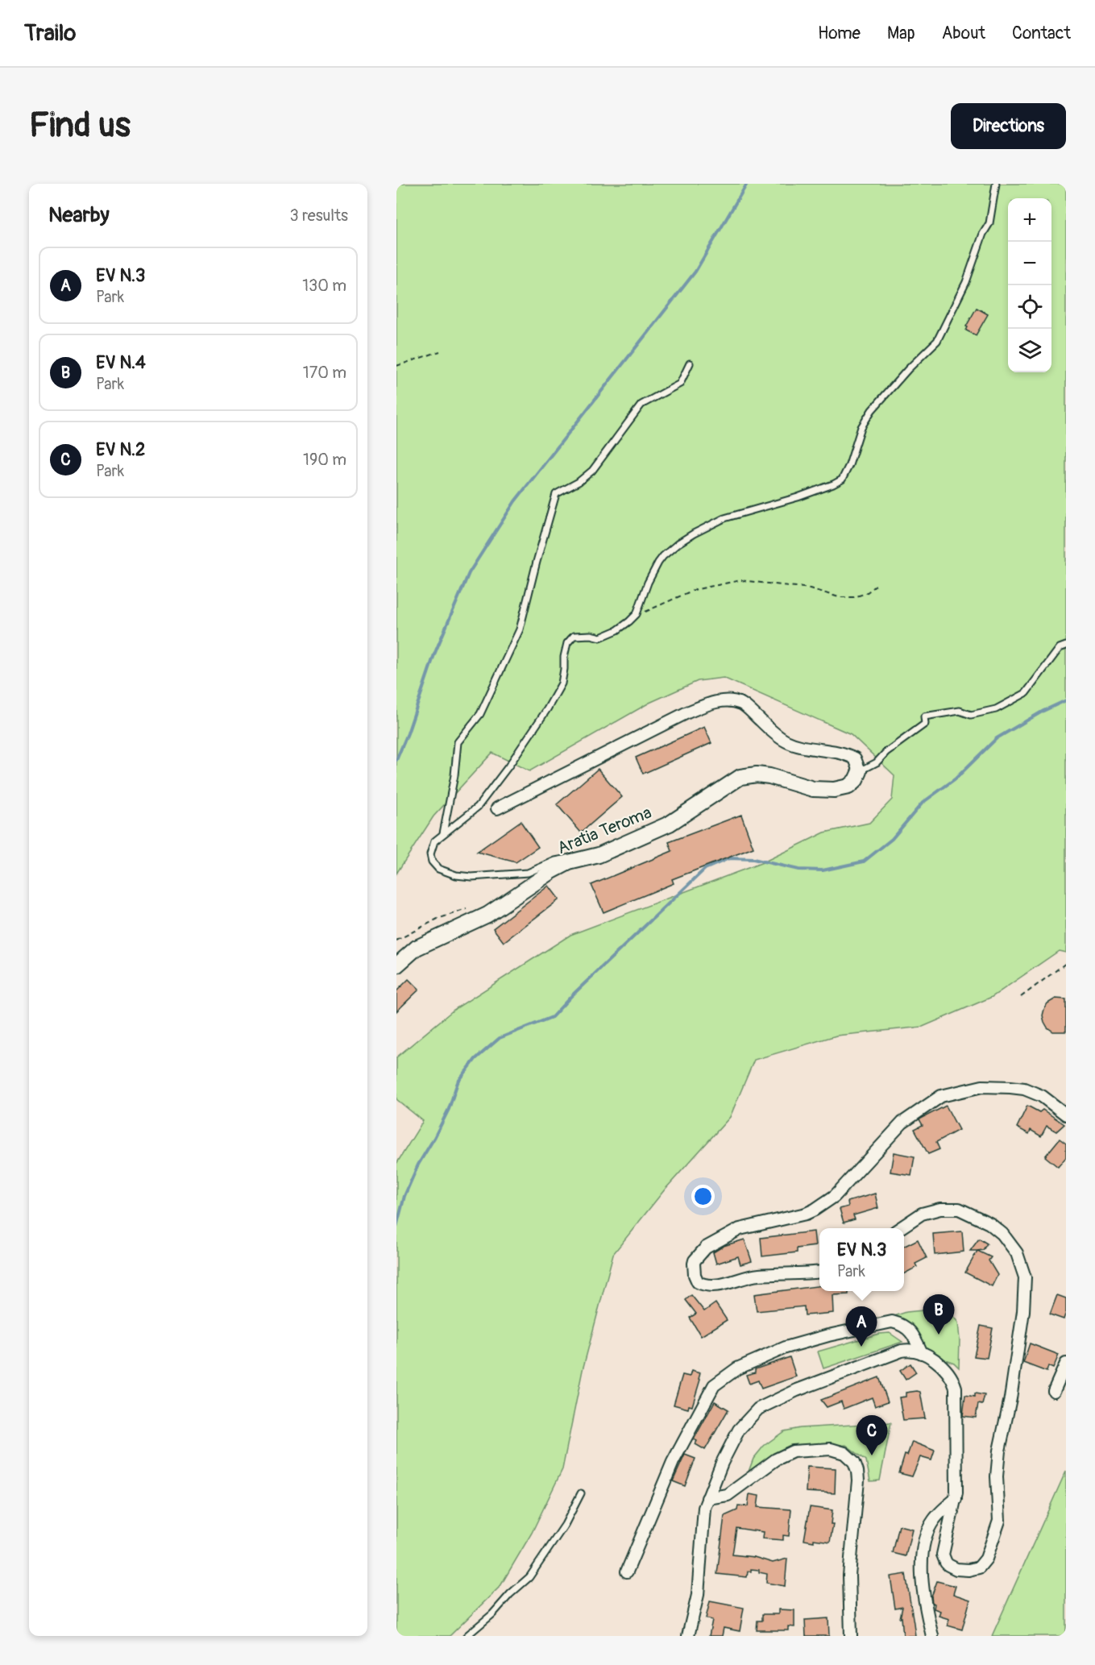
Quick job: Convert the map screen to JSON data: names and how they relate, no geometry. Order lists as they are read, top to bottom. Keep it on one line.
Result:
{"streets":{"main road":["Aratia Teroma"]},"page":{"header":"Trailo","nav":["Home","Map","About","Contact"],"buttons":"Directions","title":"Find us","heading":["Nearby","3 results"],"map_buttons":["+","−"],"list":[{"mark":"A","name":"EV N.3","note":"Park","value":"130 m"},{"mark":"B","name":"EV N.4","note":"Park","value":"170 m"},{"mark":"C","name":"EV N.2","note":"Park","value":"190 m"}],"popup":["EV N.3","Park"],"pins":["B","A","C"]}}
